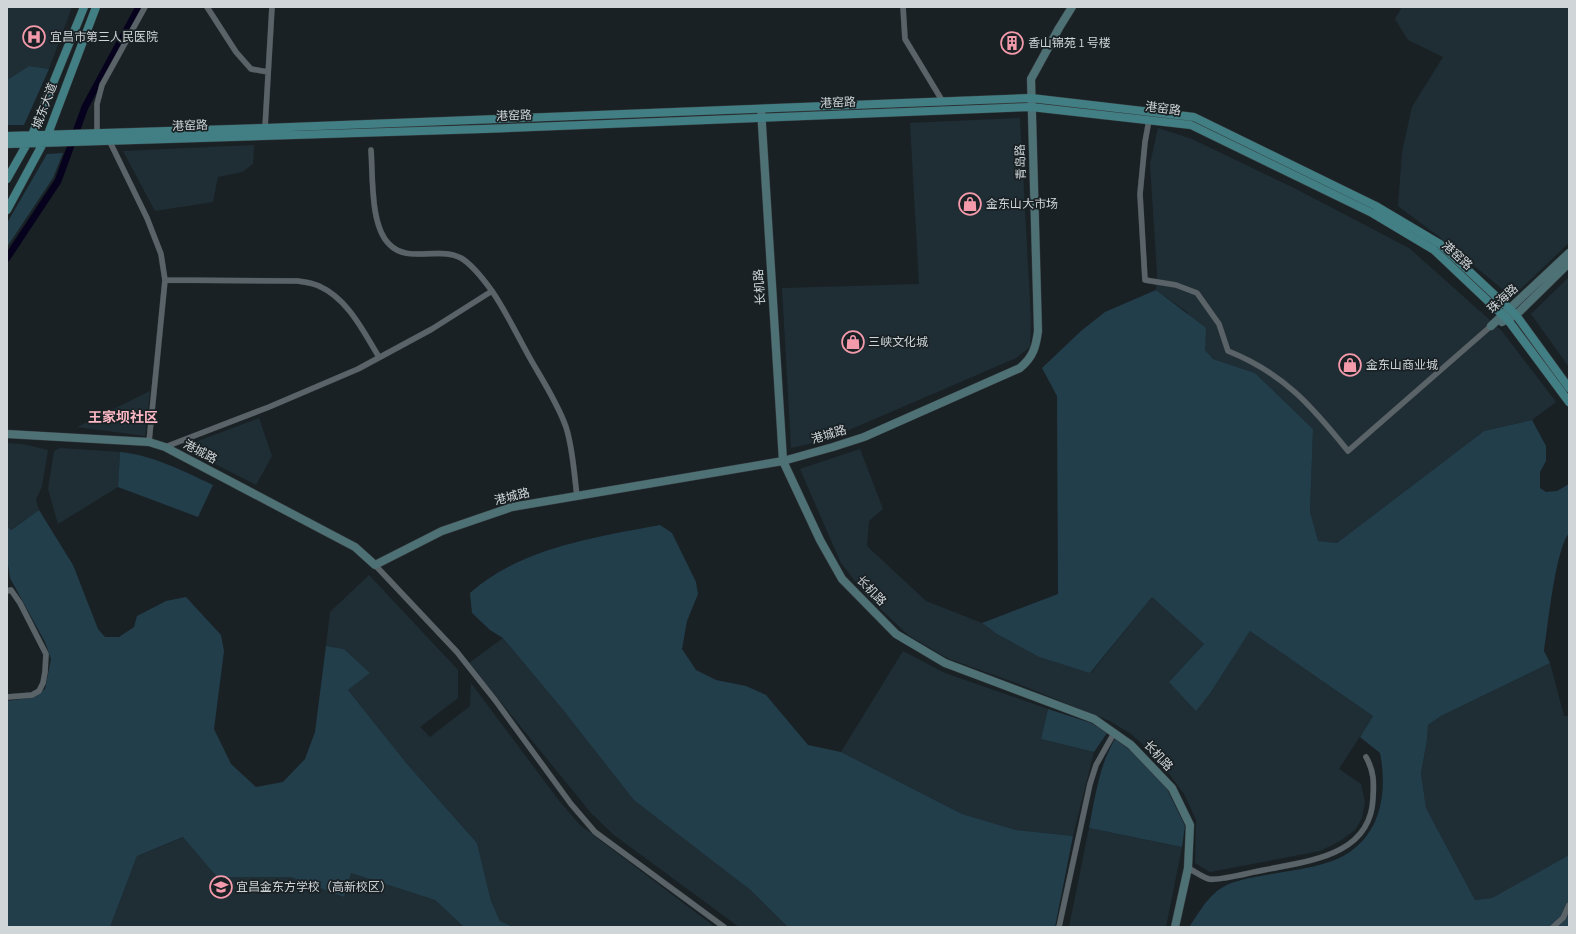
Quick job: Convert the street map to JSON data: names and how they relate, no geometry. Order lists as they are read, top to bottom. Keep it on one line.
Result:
{"streets":{"main road":["港窑路","城东大道"],"street":["青岛路","长机路","珠海路","港城路"]},"crossings":[["港窑路","城东大道"],["港窑路","青岛路"],["港窑路","长机路"],["港窑路","珠海路"],["青岛路","港城路"],["长机路","港城路"]],"districts":["王家坝社区"],"places":{"hospital":["宜昌市第三人民医院"],"building":["香山锦苑 1 号楼"],"shop":["金东山大市场","三峡文化城","金东山商业城"],"school or university":["宜昌金东方学校（高新校区）"]}}
